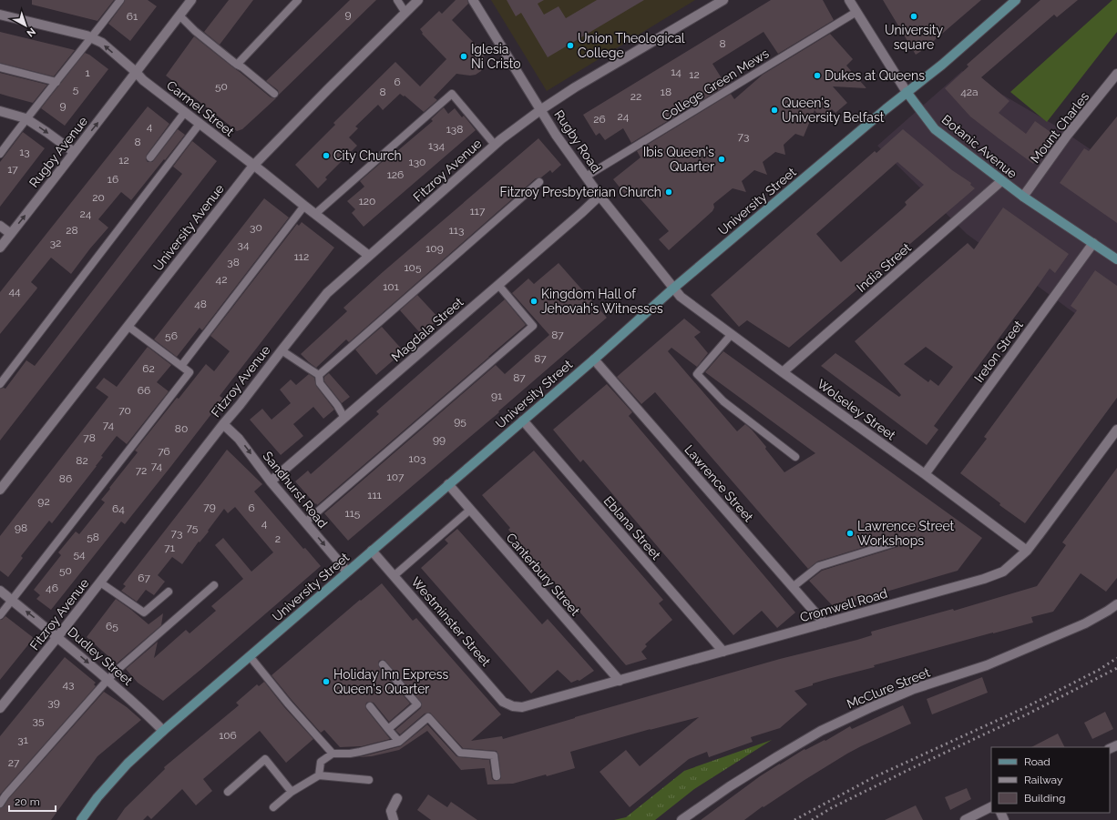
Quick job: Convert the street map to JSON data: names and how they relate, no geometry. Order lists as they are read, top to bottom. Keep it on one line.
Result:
{"streets":{"street":["Carmel Street","Mount Charles","Rugby Road","Botanic Avenue","Rugby Avenue","Fitzroy Avenue","University Street","University Avenue","India Street","Magdala Street","Ireton Street","Wolseley Street","Lawrence Street","Sandhurst Road","Eblana Street","Canterbury Street","Cromwell Road","Westminster Street","Dudley Street","McClure Street"],"lane":["College Green Mews"]},"crossings":[["College Green Mews","Rugby Road"],["College Green Mews","Botanic Avenue"],["Carmel Street","Rugby Avenue"],["Carmel Street","Fitzroy Avenue"],["Carmel Street","University Avenue"],["Mount Charles","Botanic Avenue"],["Rugby Road","Fitzroy Avenue"],["Rugby Road","University Street"],["Rugby Road","Magdala Street"],["Rugby Road","Wolseley Street"],["Botanic Avenue","University Street"],["Botanic Avenue","India Street"],["Botanic Avenue","Ireton Street"],["Fitzroy Avenue","Sandhurst Road"],["Fitzroy Avenue","Dudley Street"],["University Street","Wolseley Street"],["University Street","Lawrence Street"],["University Street","Sandhurst Road"],["University Street","Eblana Street"],["University Street","Canterbury Street"],["University Street","Westminster Street"],["University Street","Dudley Street"],["India Street","Wolseley Street"],["Magdala Street","Sandhurst Road"],["Ireton Street","Wolseley Street"],["Wolseley Street","Cromwell Road"],["Lawrence Street","Cromwell Road"],["Eblana Street","Cromwell Road"],["Canterbury Street","Cromwell Road"],["Cromwell Road","Westminster Street"]],"one_way":["Rugby Avenue","Sandhurst Road"],"places":["University square","Union Theological College","Iglesia Ni Cristo","Dukes at Queens","Queen's University Belfast","City Church","Ibis Queen's Quarter","Fitzroy Presbyterian Church","Kingdom Hall of Jehovah's Witnesses","Lawrence Street Workshops","Holiday Inn Express Queen's Quarter"],"house_numbers":["9","61","8","14","1","12","6","50","5","8","18","42a","22","9","24","26","4","138","73","8","134","13","12","130","17","126","16","20","120","117","24","30","28","113","32","34","109","112","38","105","42","101","44","48","87","56","87","62","87","66","91","70","95","74","80","78","99","76","103","82","74","72","107","86","111","92","79","6","64","115","4","98","75","73","58","2","71","54","50","67","46","65","43","39","35","106","31","27"],"legend":["Road","Railway","Building"],"scale_bar":"20 m","north":"bottom right"}
